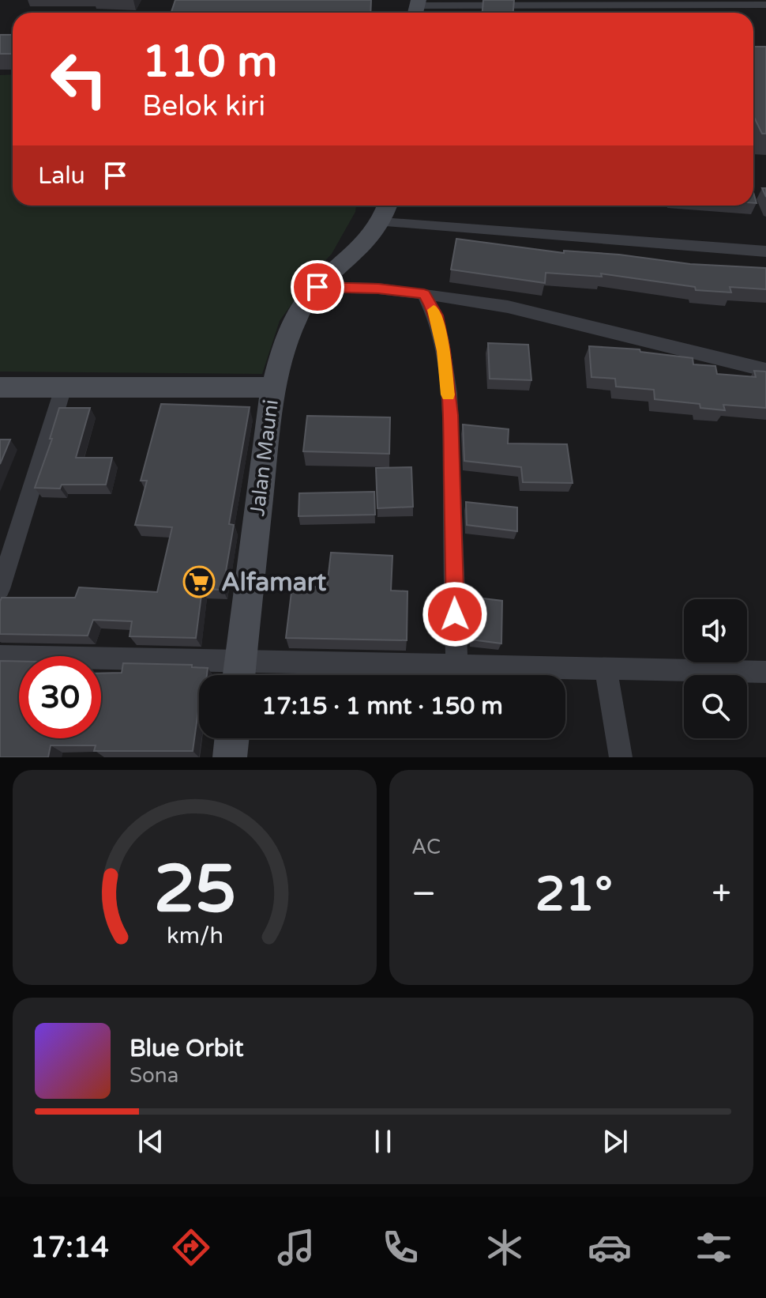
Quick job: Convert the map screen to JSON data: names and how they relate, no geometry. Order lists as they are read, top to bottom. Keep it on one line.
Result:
{"streets":{"main road":["Jalan Mauni"]},"places":{"supermarket":["Alfamart"]},"page":{"turn":["110 m","Belok kiri"],"then":"Lalu","limit":"30","trip":"17:15 · 1 mnt · 150 m","tile":"AC","heat":["−","21°","+"],"song":["Blue Orbit","Sona"],"tabs":"17:14","gauge":["25","km/h"]}}
